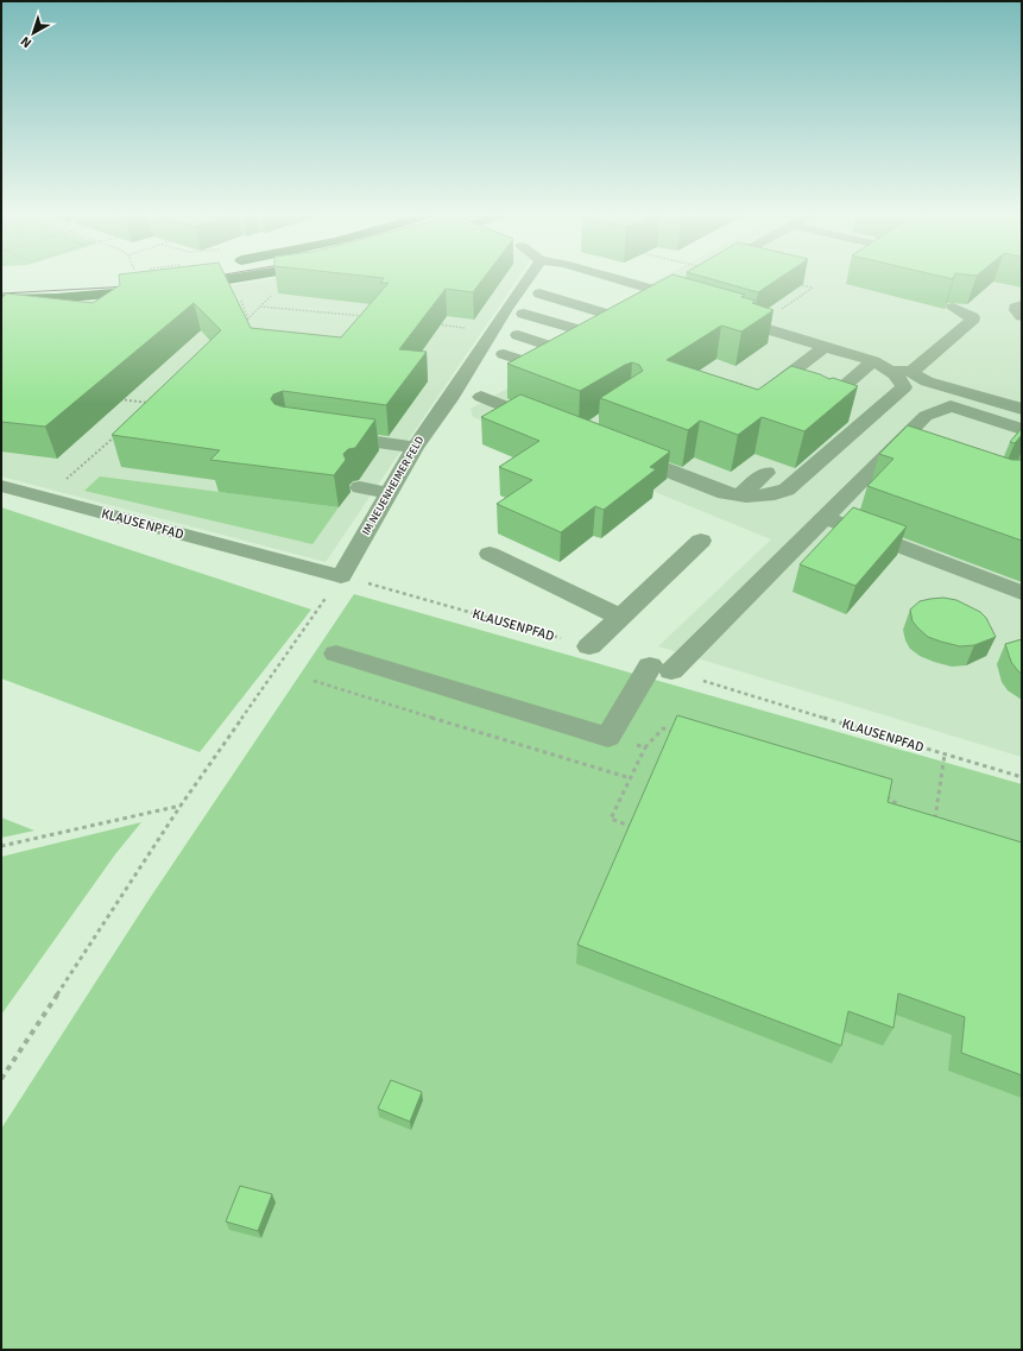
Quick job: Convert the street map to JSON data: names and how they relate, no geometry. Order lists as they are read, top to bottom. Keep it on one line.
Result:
{"streets":{"street":["IM NEUENHEIMER FELD","KLAUSENPFAD"]},"crossings":[["IM NEUENHEIMER FELD","KLAUSENPFAD"]],"north":"bottom left"}
